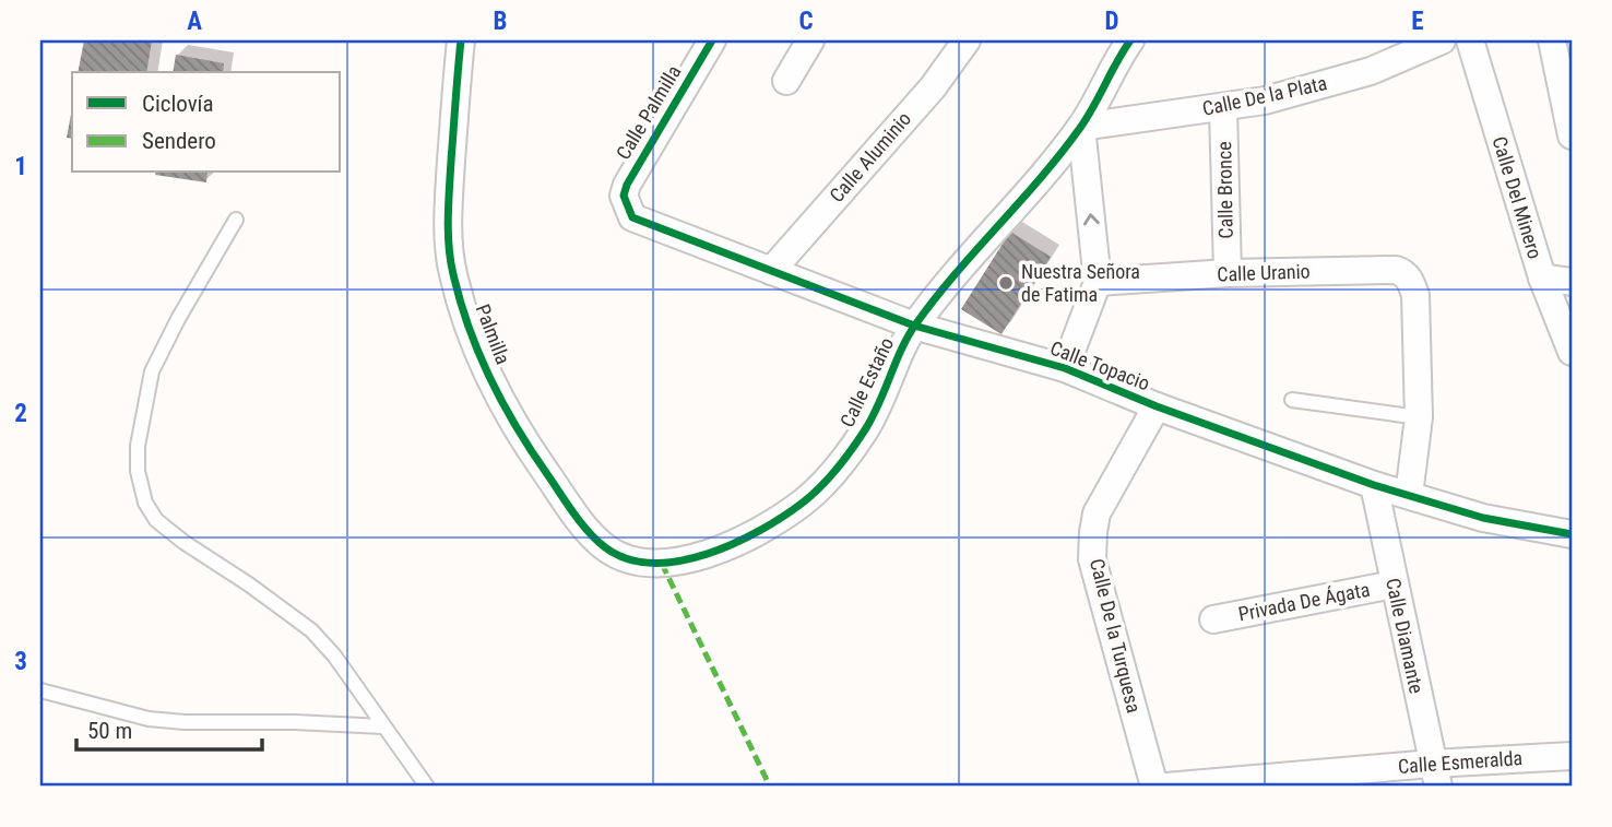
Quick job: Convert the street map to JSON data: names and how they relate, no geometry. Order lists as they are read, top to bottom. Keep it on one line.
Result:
{"streets":{"street":["Calle De la Plata","Calle Palmilla","Calle Aluminio","Calle Bronce","Calle Del Minero","Calle Uranio","Palmilla","Calle Topacio","Calle Estaño","Privada De Ágata","Calle De la Turquesa","Calle Diamante","Calle Esmeralda"]},"crossings":[["Calle De la Plata","Calle Bronce"],["Calle De la Plata","Calle Estaño"],["Calle Palmilla","Calle Topacio"],["Calle Aluminio","Calle Topacio"],["Calle Bronce","Calle Uranio"],["Palmilla","Calle Estaño"],["Calle Topacio","Calle Estaño"],["Calle Topacio","Calle De la Turquesa"],["Calle Topacio","Calle Diamante"],["Privada De Ágata","Calle Diamante"],["Calle Diamante","Calle Esmeralda"]],"places":["Nuestra Señora de Fatima"],"legend":["Ciclovía","Sendero"],"scale_bar":"50 m","grid":{"columns":["A","B","C","D","E"],"rows":["1","2","3"]}}
